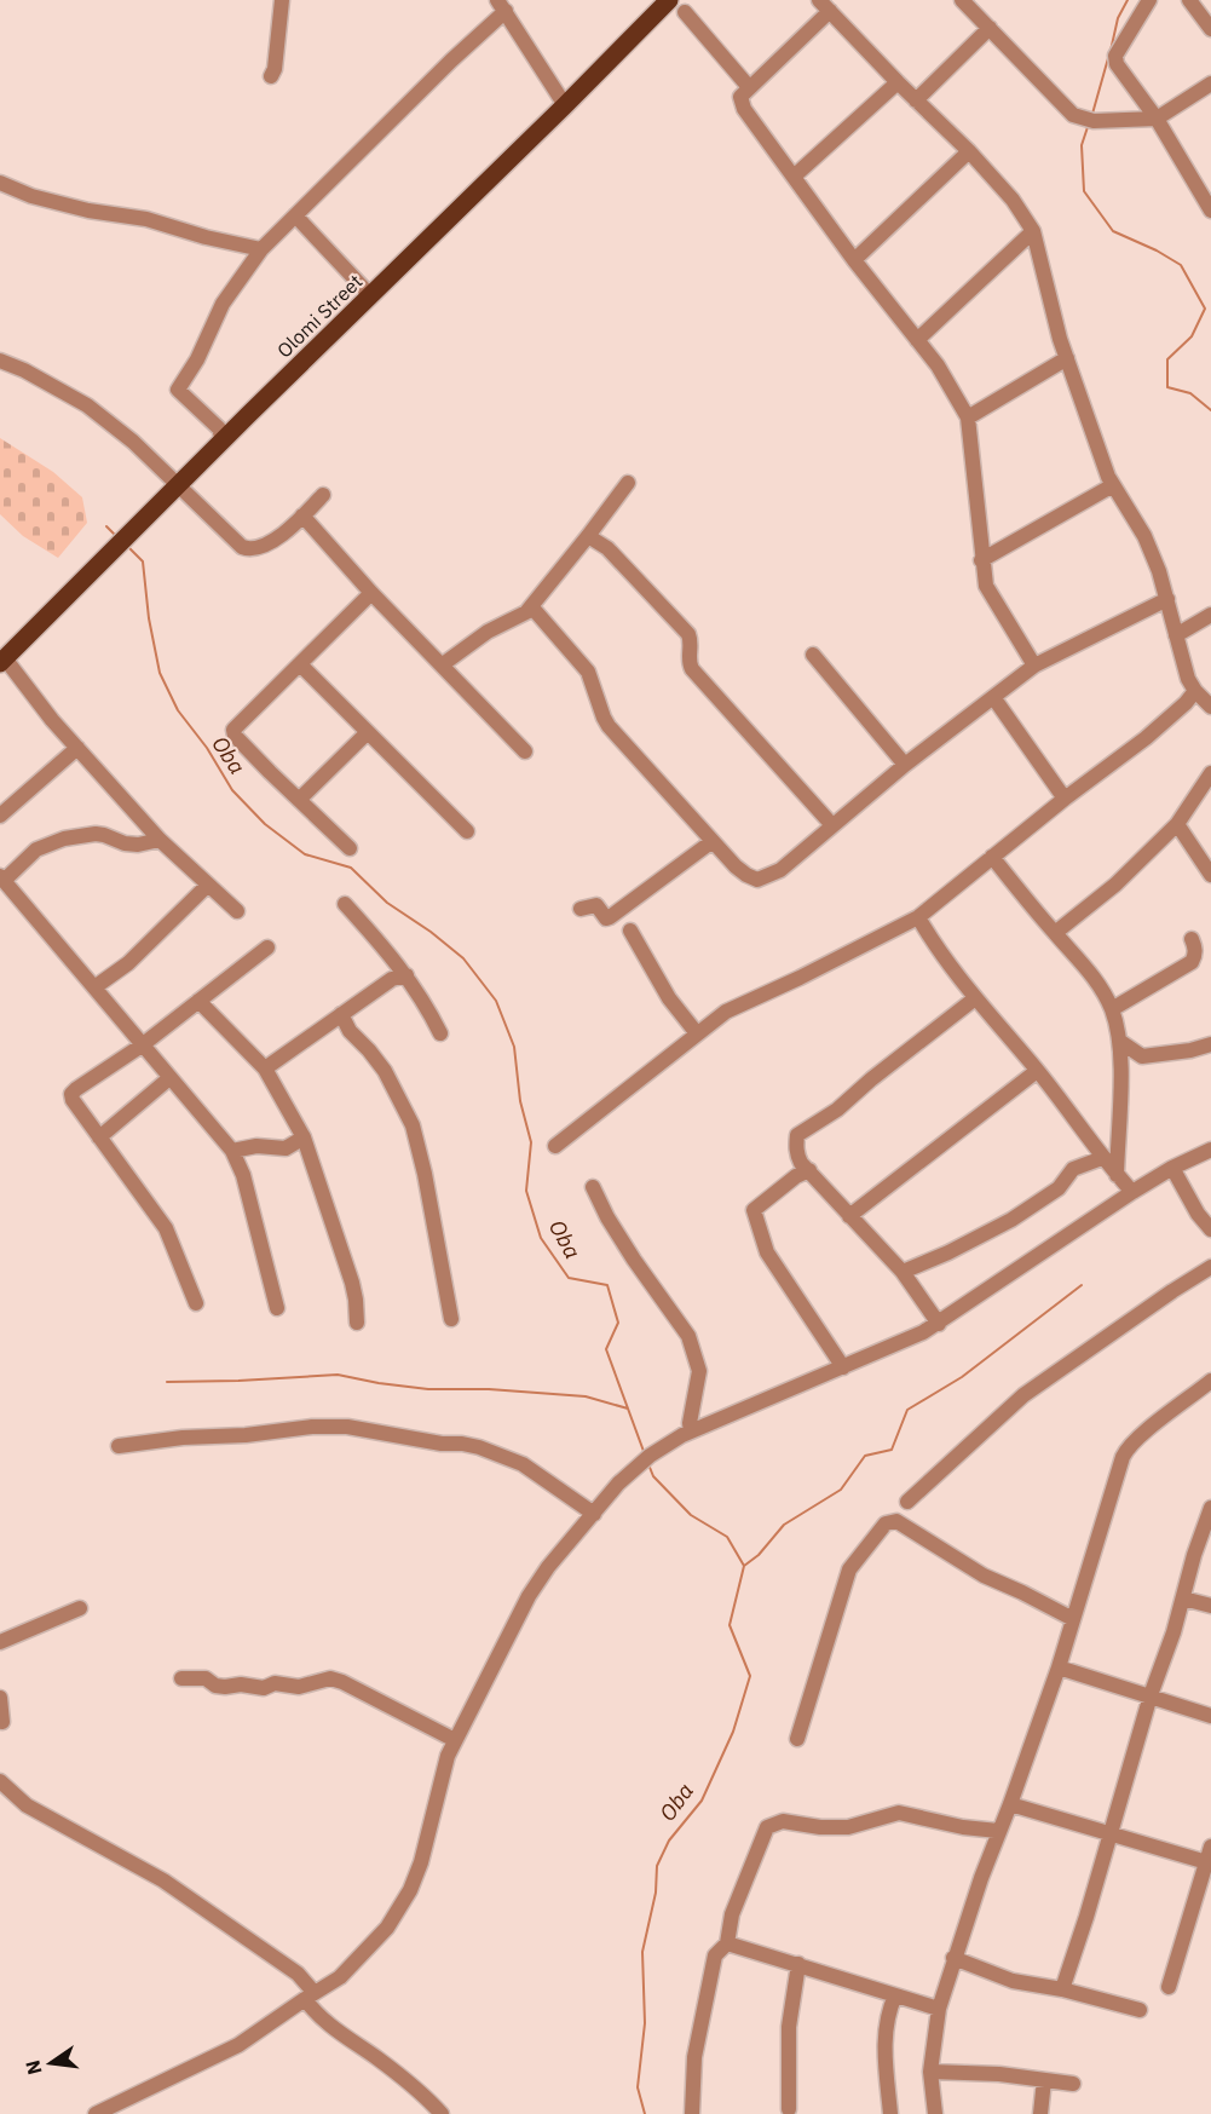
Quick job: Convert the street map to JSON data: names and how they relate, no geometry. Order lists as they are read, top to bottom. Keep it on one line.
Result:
{"streets":{"main road":["Olomi Street"]},"water":["Oba"],"north":"left"}
